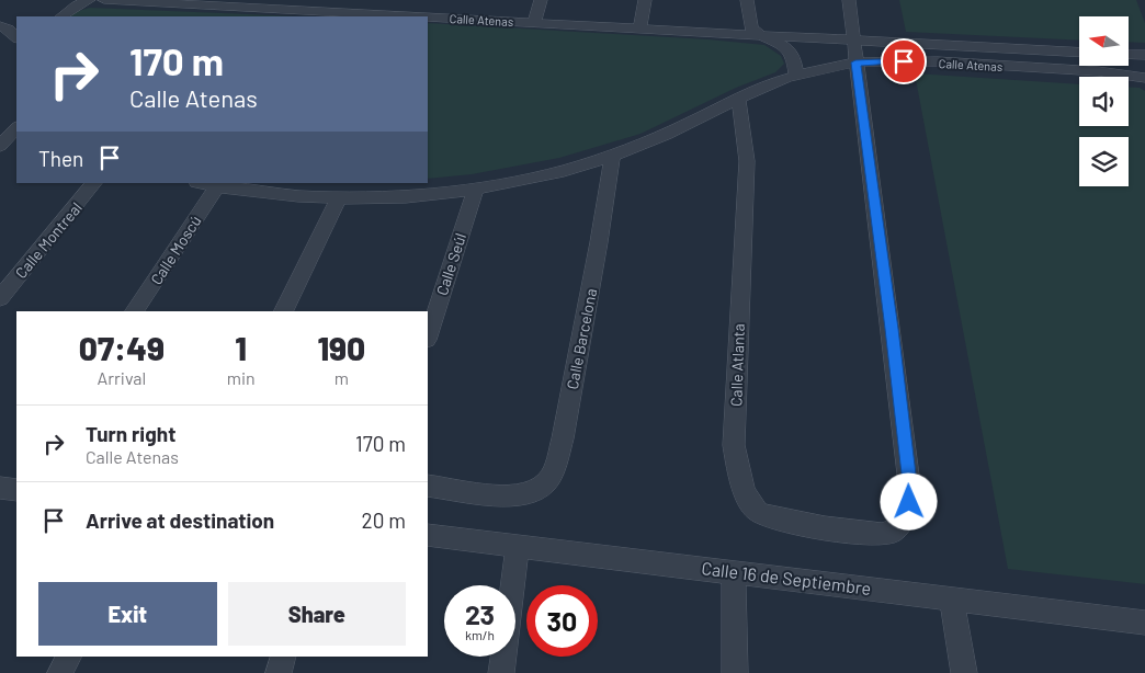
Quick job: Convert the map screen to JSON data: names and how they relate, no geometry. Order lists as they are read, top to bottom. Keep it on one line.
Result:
{"streets":{"street":["Calle Atenas","Calle Montreal","Calle Moscú","Calle Seúl","Calle Barcelona","Calle Atlanta","Calle 16 de Septiembre"]},"crossings":[["Calle Atenas","Calle Moscú"],["Calle Atenas","Calle Seúl"],["Calle Atenas","Calle Barcelona"],["Calle Atenas","Calle Atlanta"]],"north":"left","page":{"turn":["170 m","Calle Atenas"],"then":"Then","eta":["07:49","Arrival","1","min","190","m"],"list":[{"name":"Turn right","note":"Calle Atenas","value":"170 m"},{"name":"Arrive at destination","value":"20 m"}],"buttons":["Exit","Share"],"speed":"23 km/h","limit":"30"}}
